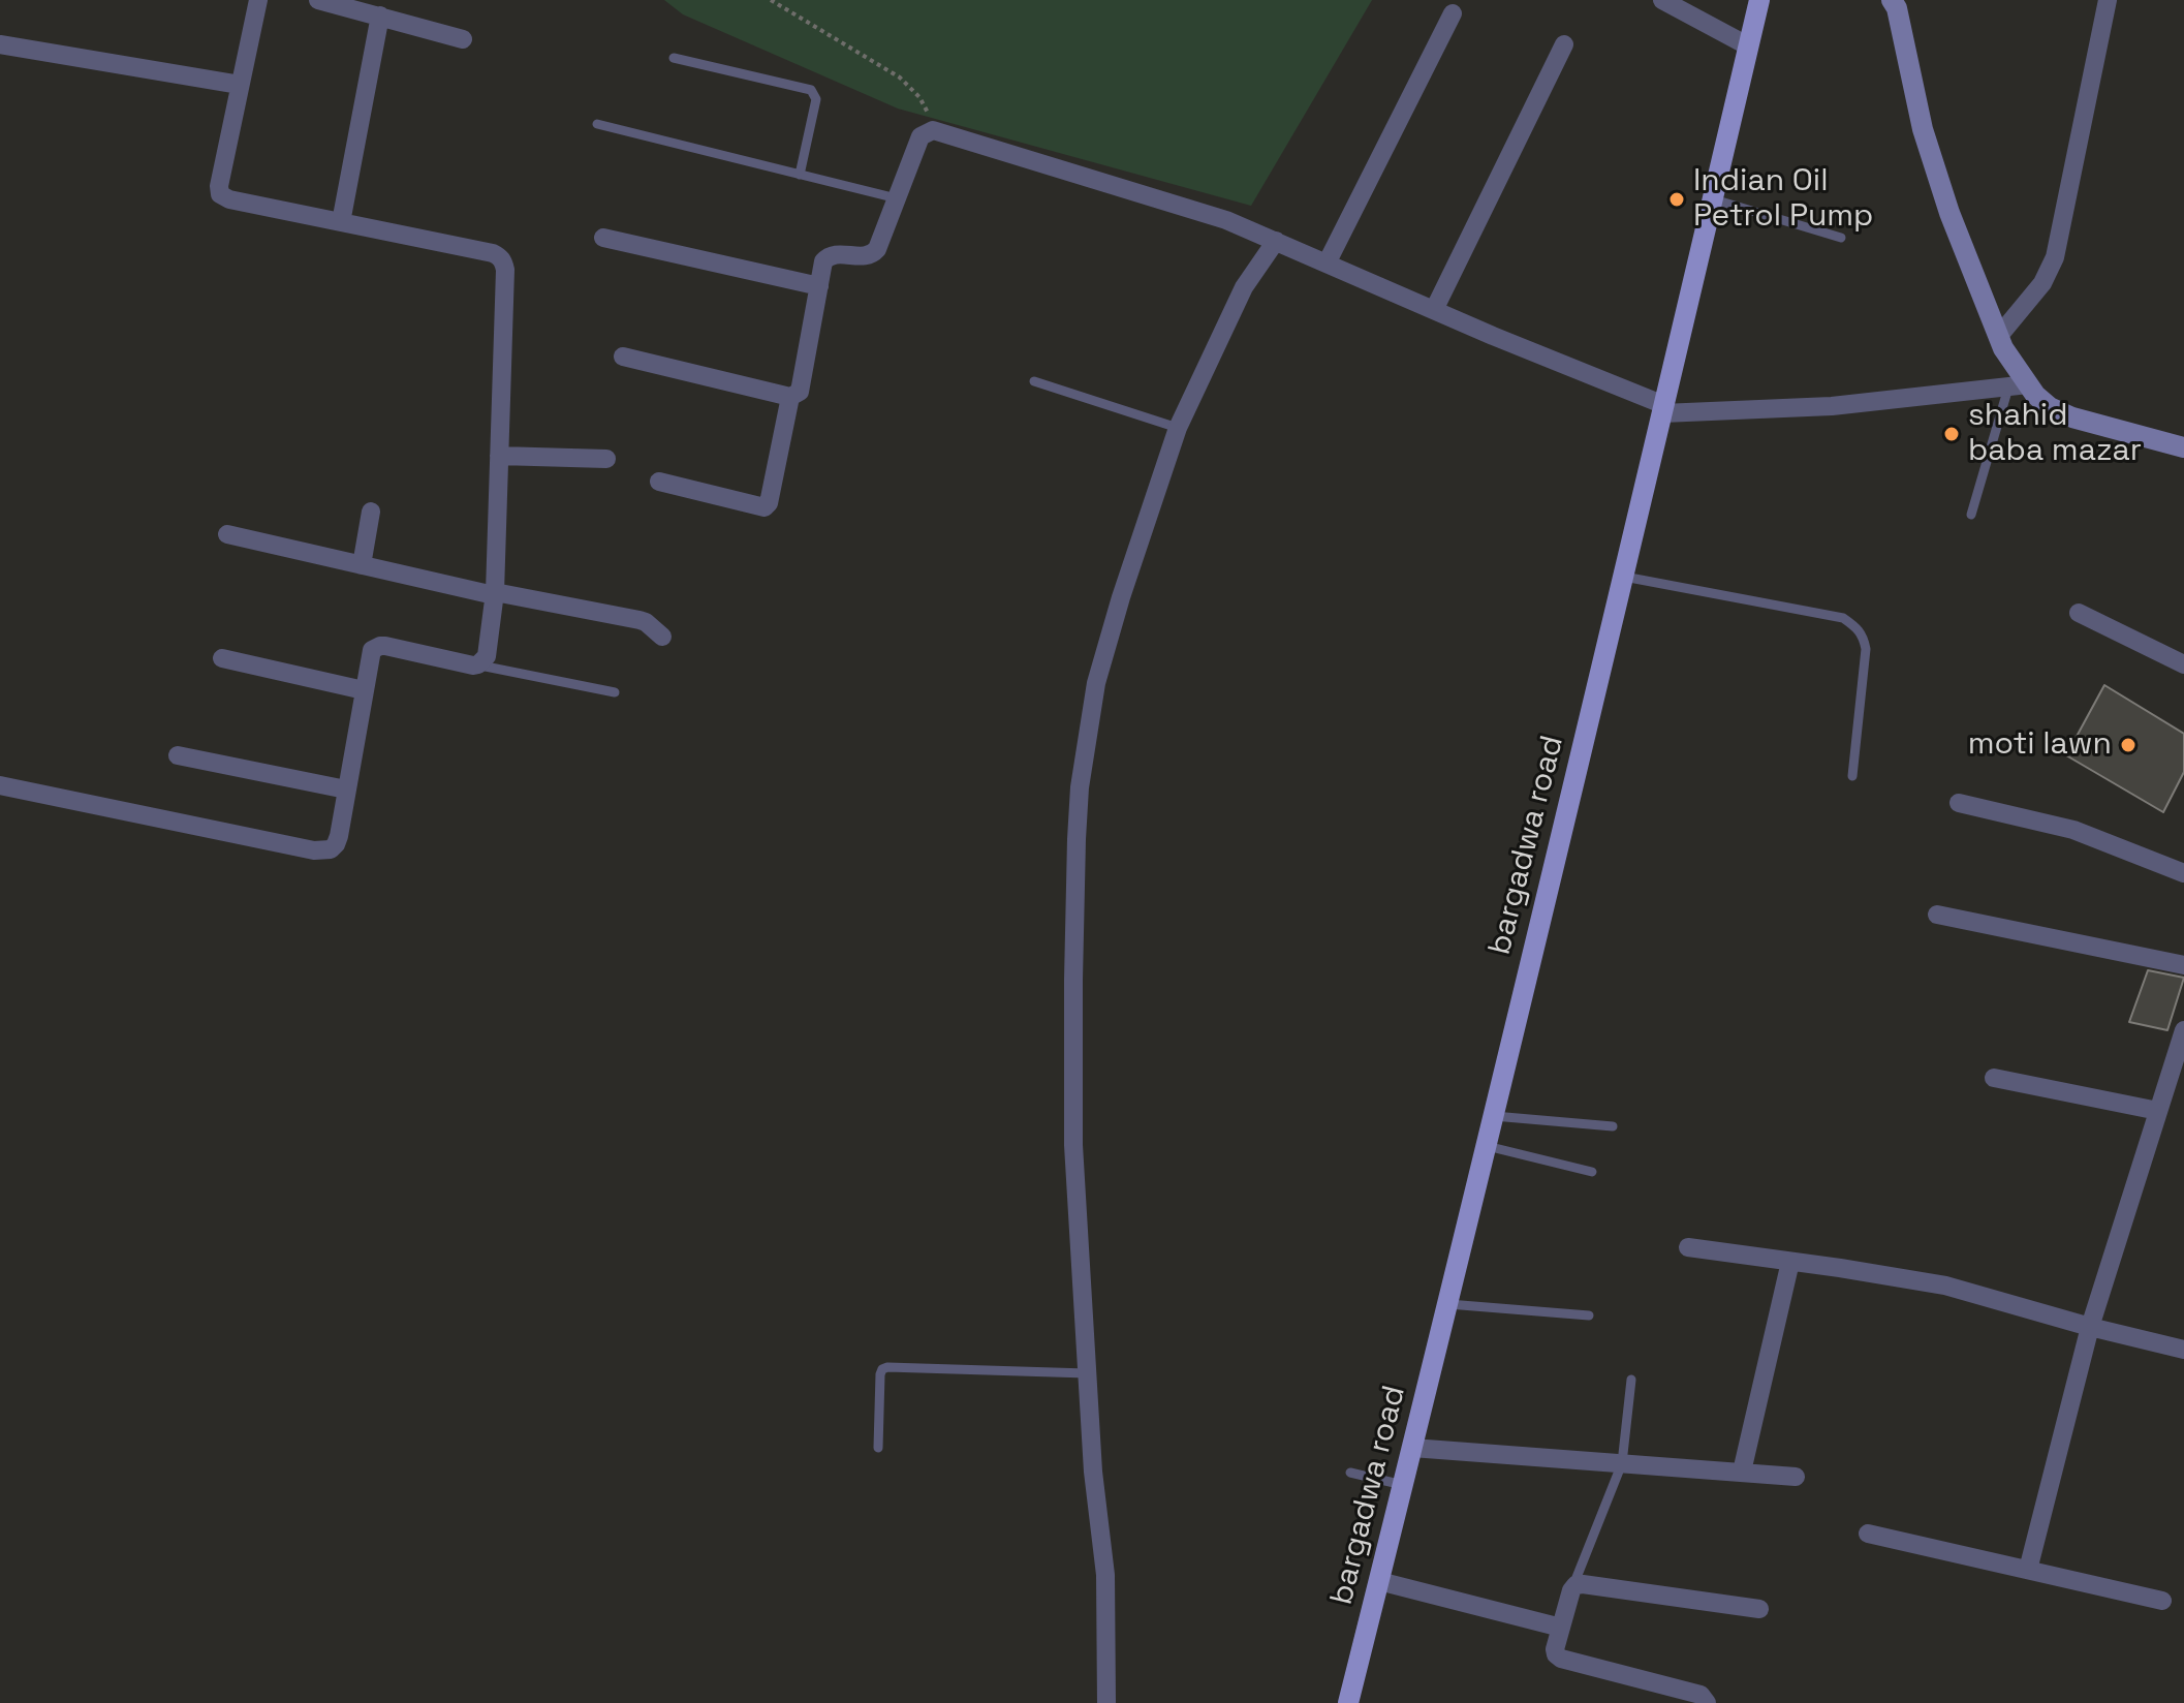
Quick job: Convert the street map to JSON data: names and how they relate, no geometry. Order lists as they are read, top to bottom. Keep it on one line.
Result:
{"streets":{"main road":["bargadwa road"]},"places":["Indian Oil Petrol Pump","shahid baba mazar","moti lawn"]}
